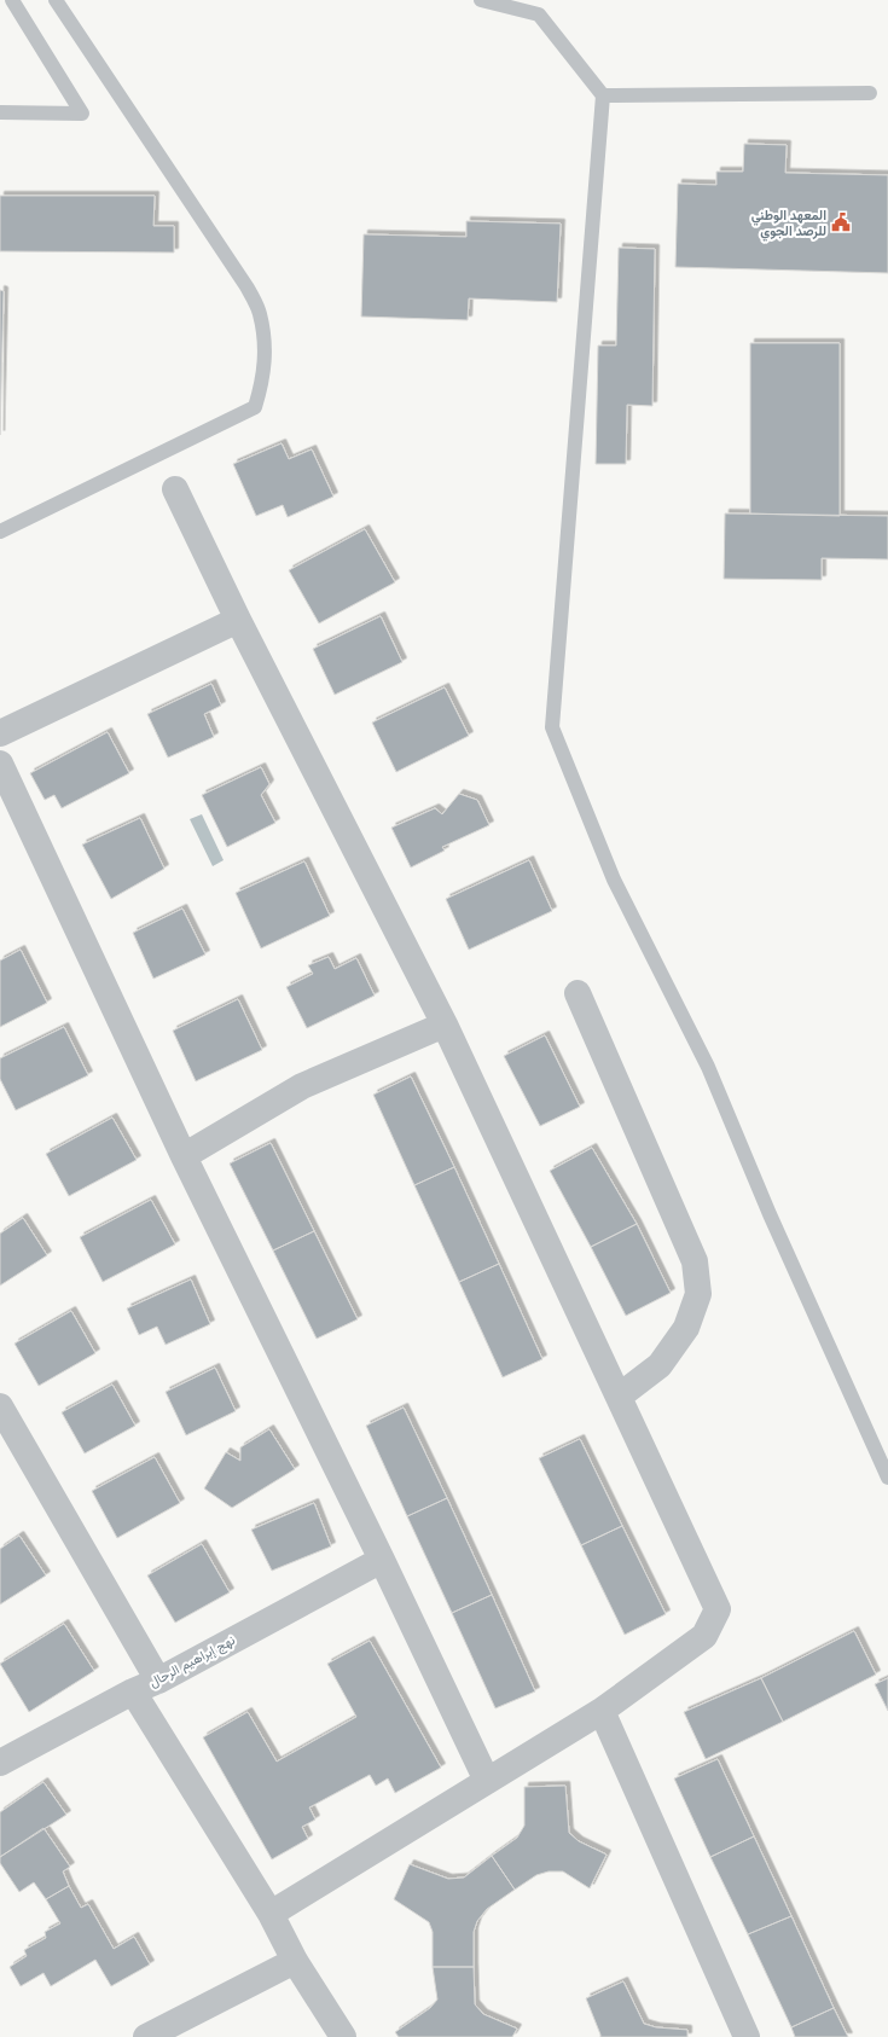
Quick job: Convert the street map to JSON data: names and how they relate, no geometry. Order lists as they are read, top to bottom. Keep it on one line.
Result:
{"streets":{"street":["نهج إبراهيم الرحال"]},"places":{"public building":["المعهد الوطني للرصد الجوي"]}}
